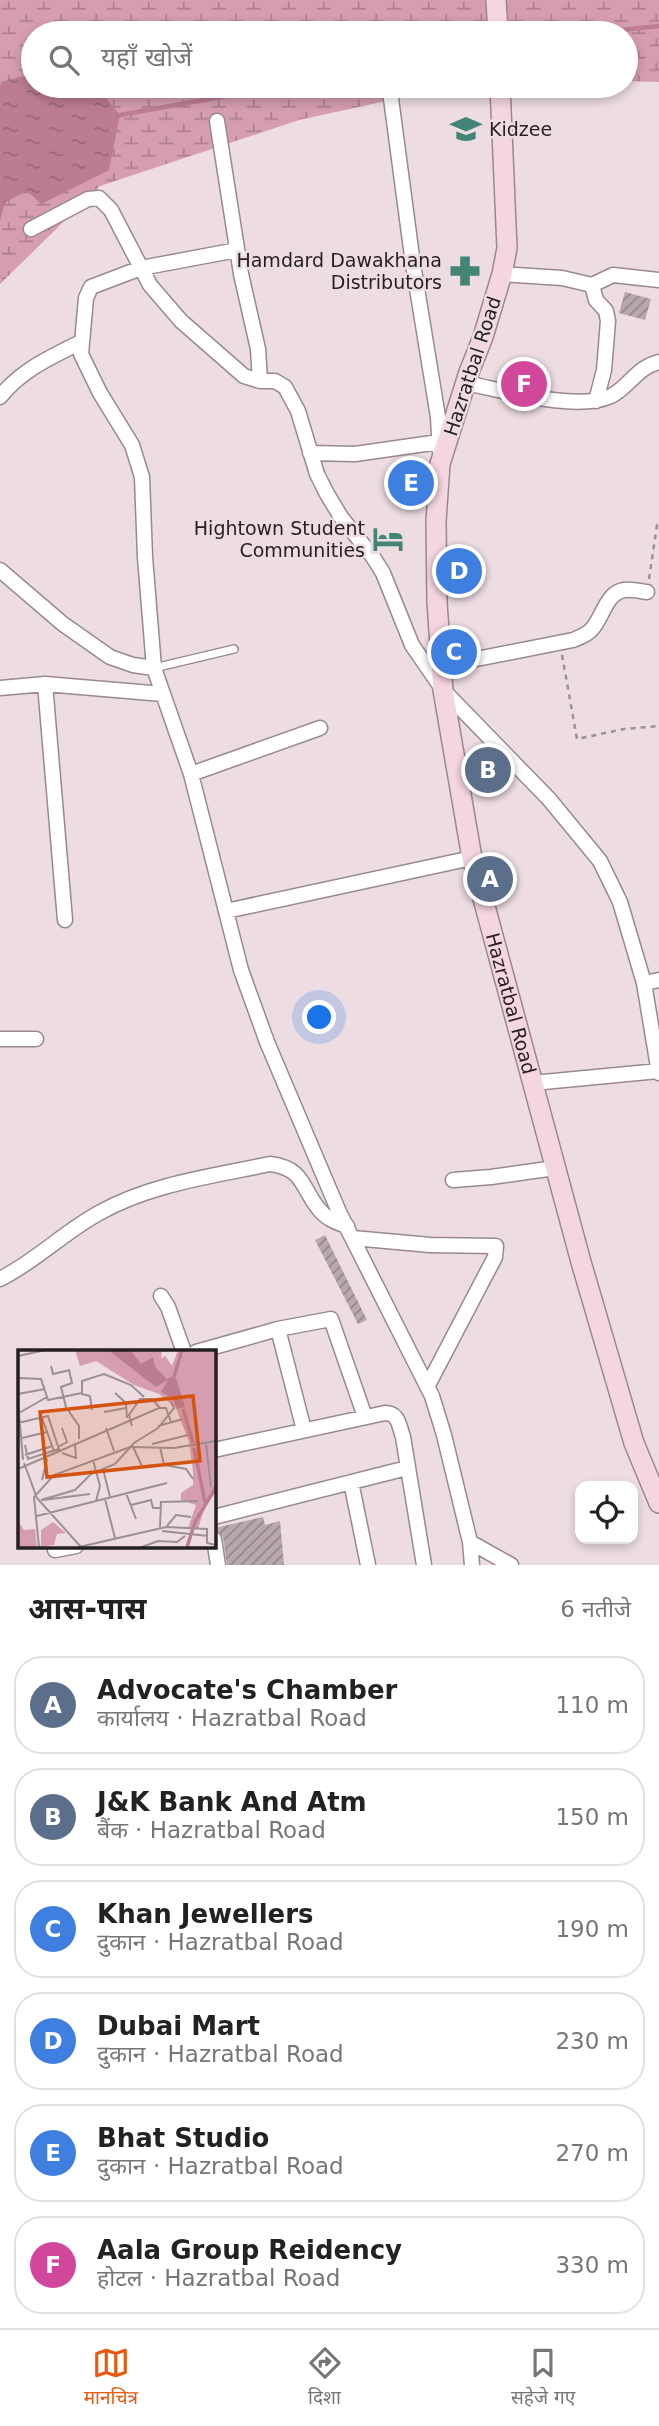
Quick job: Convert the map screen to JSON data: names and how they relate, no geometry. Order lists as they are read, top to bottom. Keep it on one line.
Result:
{"streets":{"main road":["Hazratbal Road"]},"places":{"school or university":["Kidzee"],"pharmacy":["Hamdard Dawakhana Distributors"],"hotel":["Hightown Student Communities"]},"page":{"search":"यहाँ खोजें","pins":["F","E","D","C","B","A"],"heading":["आस-पास","6 नतीजे"],"list":[{"mark":"A","name":"Advocate's Chamber","note":"कार्यालय · Hazratbal Road","value":"110 m"},{"mark":"B","name":"J&K Bank And Atm","note":"बैंक · Hazratbal Road","value":"150 m"},{"mark":"C","name":"Khan Jewellers","note":"दुकान · Hazratbal Road","value":"190 m"},{"mark":"D","name":"Dubai Mart","note":"दुकान · Hazratbal Road","value":"230 m"},{"mark":"E","name":"Bhat Studio","note":"दुकान · Hazratbal Road","value":"270 m"},{"mark":"F","name":"Aala Group Reidency","note":"होटल · Hazratbal Road","value":"330 m"}],"nav":["मानचित्र","दिशा","सहेजे गए"]}}
